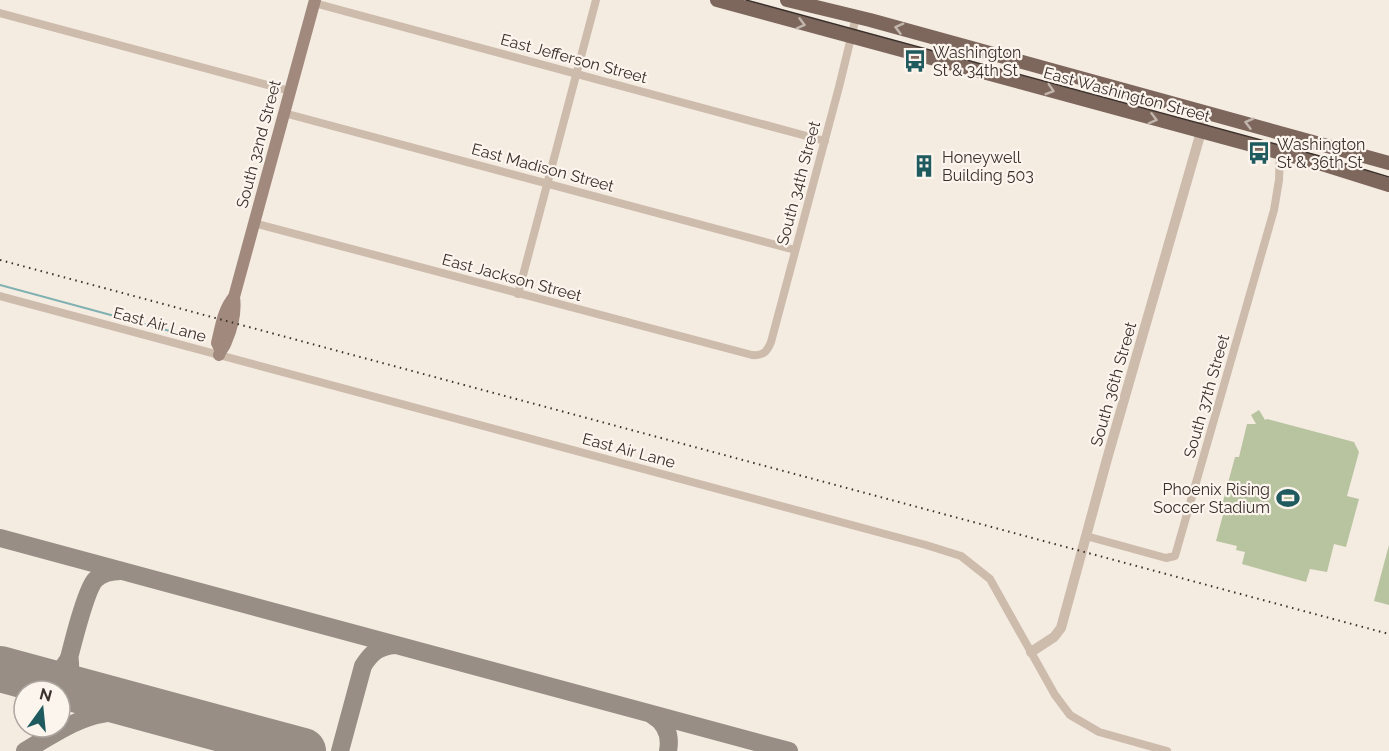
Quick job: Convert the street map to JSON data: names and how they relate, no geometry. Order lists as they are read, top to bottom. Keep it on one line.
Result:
{"streets":{"main road":["East Washington Street","South 32nd Street"],"street":["East Jefferson Street","East Madison Street","South 34th Street","East Jackson Street","East Air Lane","South 36th Street","South 37th Street"]},"crossings":[["East Jefferson Street","South 32nd Street"],["East Jefferson Street","South 34th Street"],["East Washington Street","South 34th Street"],["East Washington Street","South 36th Street"],["East Washington Street","South 37th Street"],["South 32nd Street","East Madison Street"],["South 32nd Street","East Jackson Street"],["South 32nd Street","East Air Lane"],["East Madison Street","South 34th Street"],["South 34th Street","East Jackson Street"],["East Air Lane","South 36th Street"],["South 36th Street","South 37th Street"]],"places":{"bus stop":["Washington St & 34th St","Washington St & 36th St"],"building":["Honeywell Building 503"],"sports":["Phoenix Rising Soccer Stadium"]},"north":"top"}
